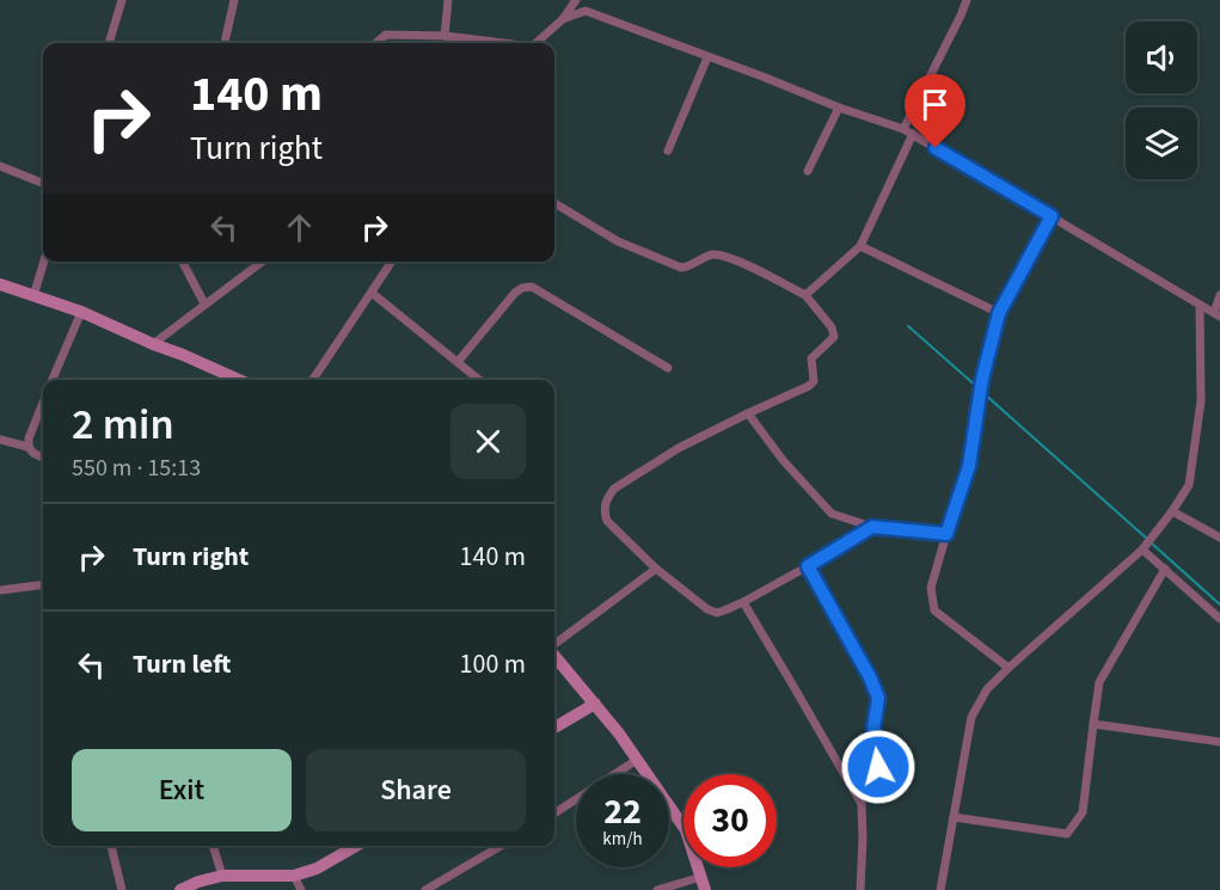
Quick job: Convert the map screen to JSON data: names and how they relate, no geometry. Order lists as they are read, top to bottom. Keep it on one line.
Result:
{"page":{"turn":["140 m","Turn right"],"heading":["2 min","550 m · 15:13"],"list":[{"name":"Turn right","value":"140 m"},{"name":"Turn left","value":"100 m"}],"buttons":["Exit","Share"],"speed":"22 km/h","limit":"30"}}
